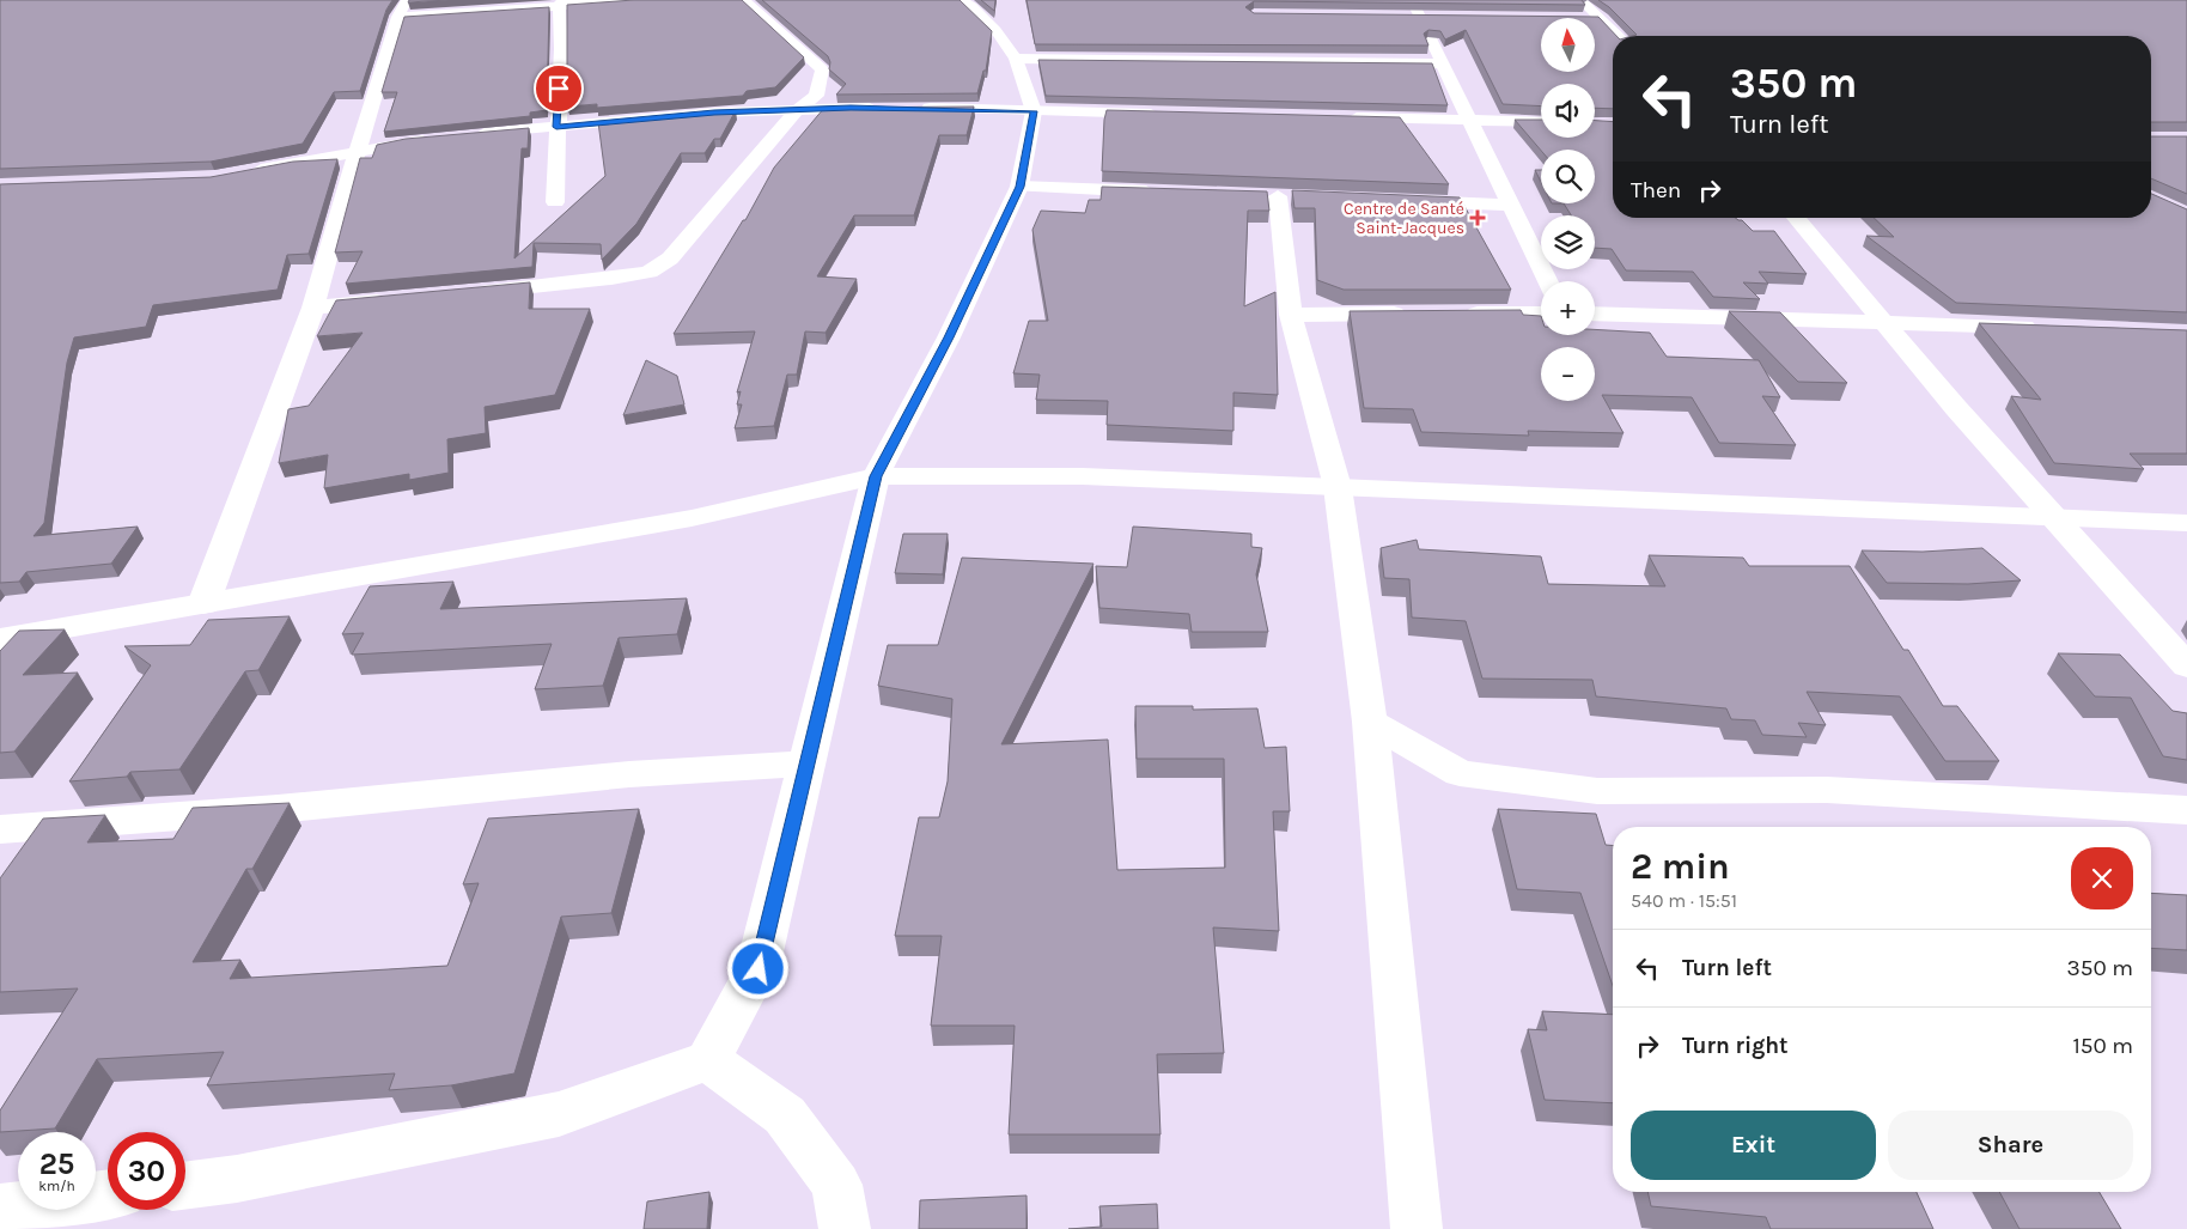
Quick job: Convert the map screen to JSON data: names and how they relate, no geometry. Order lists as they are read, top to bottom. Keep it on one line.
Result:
{"places":{"health":["Centre de Santé Saint-Jacques"]},"north":"top","page":{"map_buttons":["+","−"],"turn":["350 m","Turn left"],"then":"Then","heading":["2 min","540 m · 15:51"],"list":[{"name":"Turn left","value":"350 m"},{"name":"Turn right","value":"150 m"}],"buttons":["Exit","Share"],"speed":"25 km/h","limit":"30"}}
